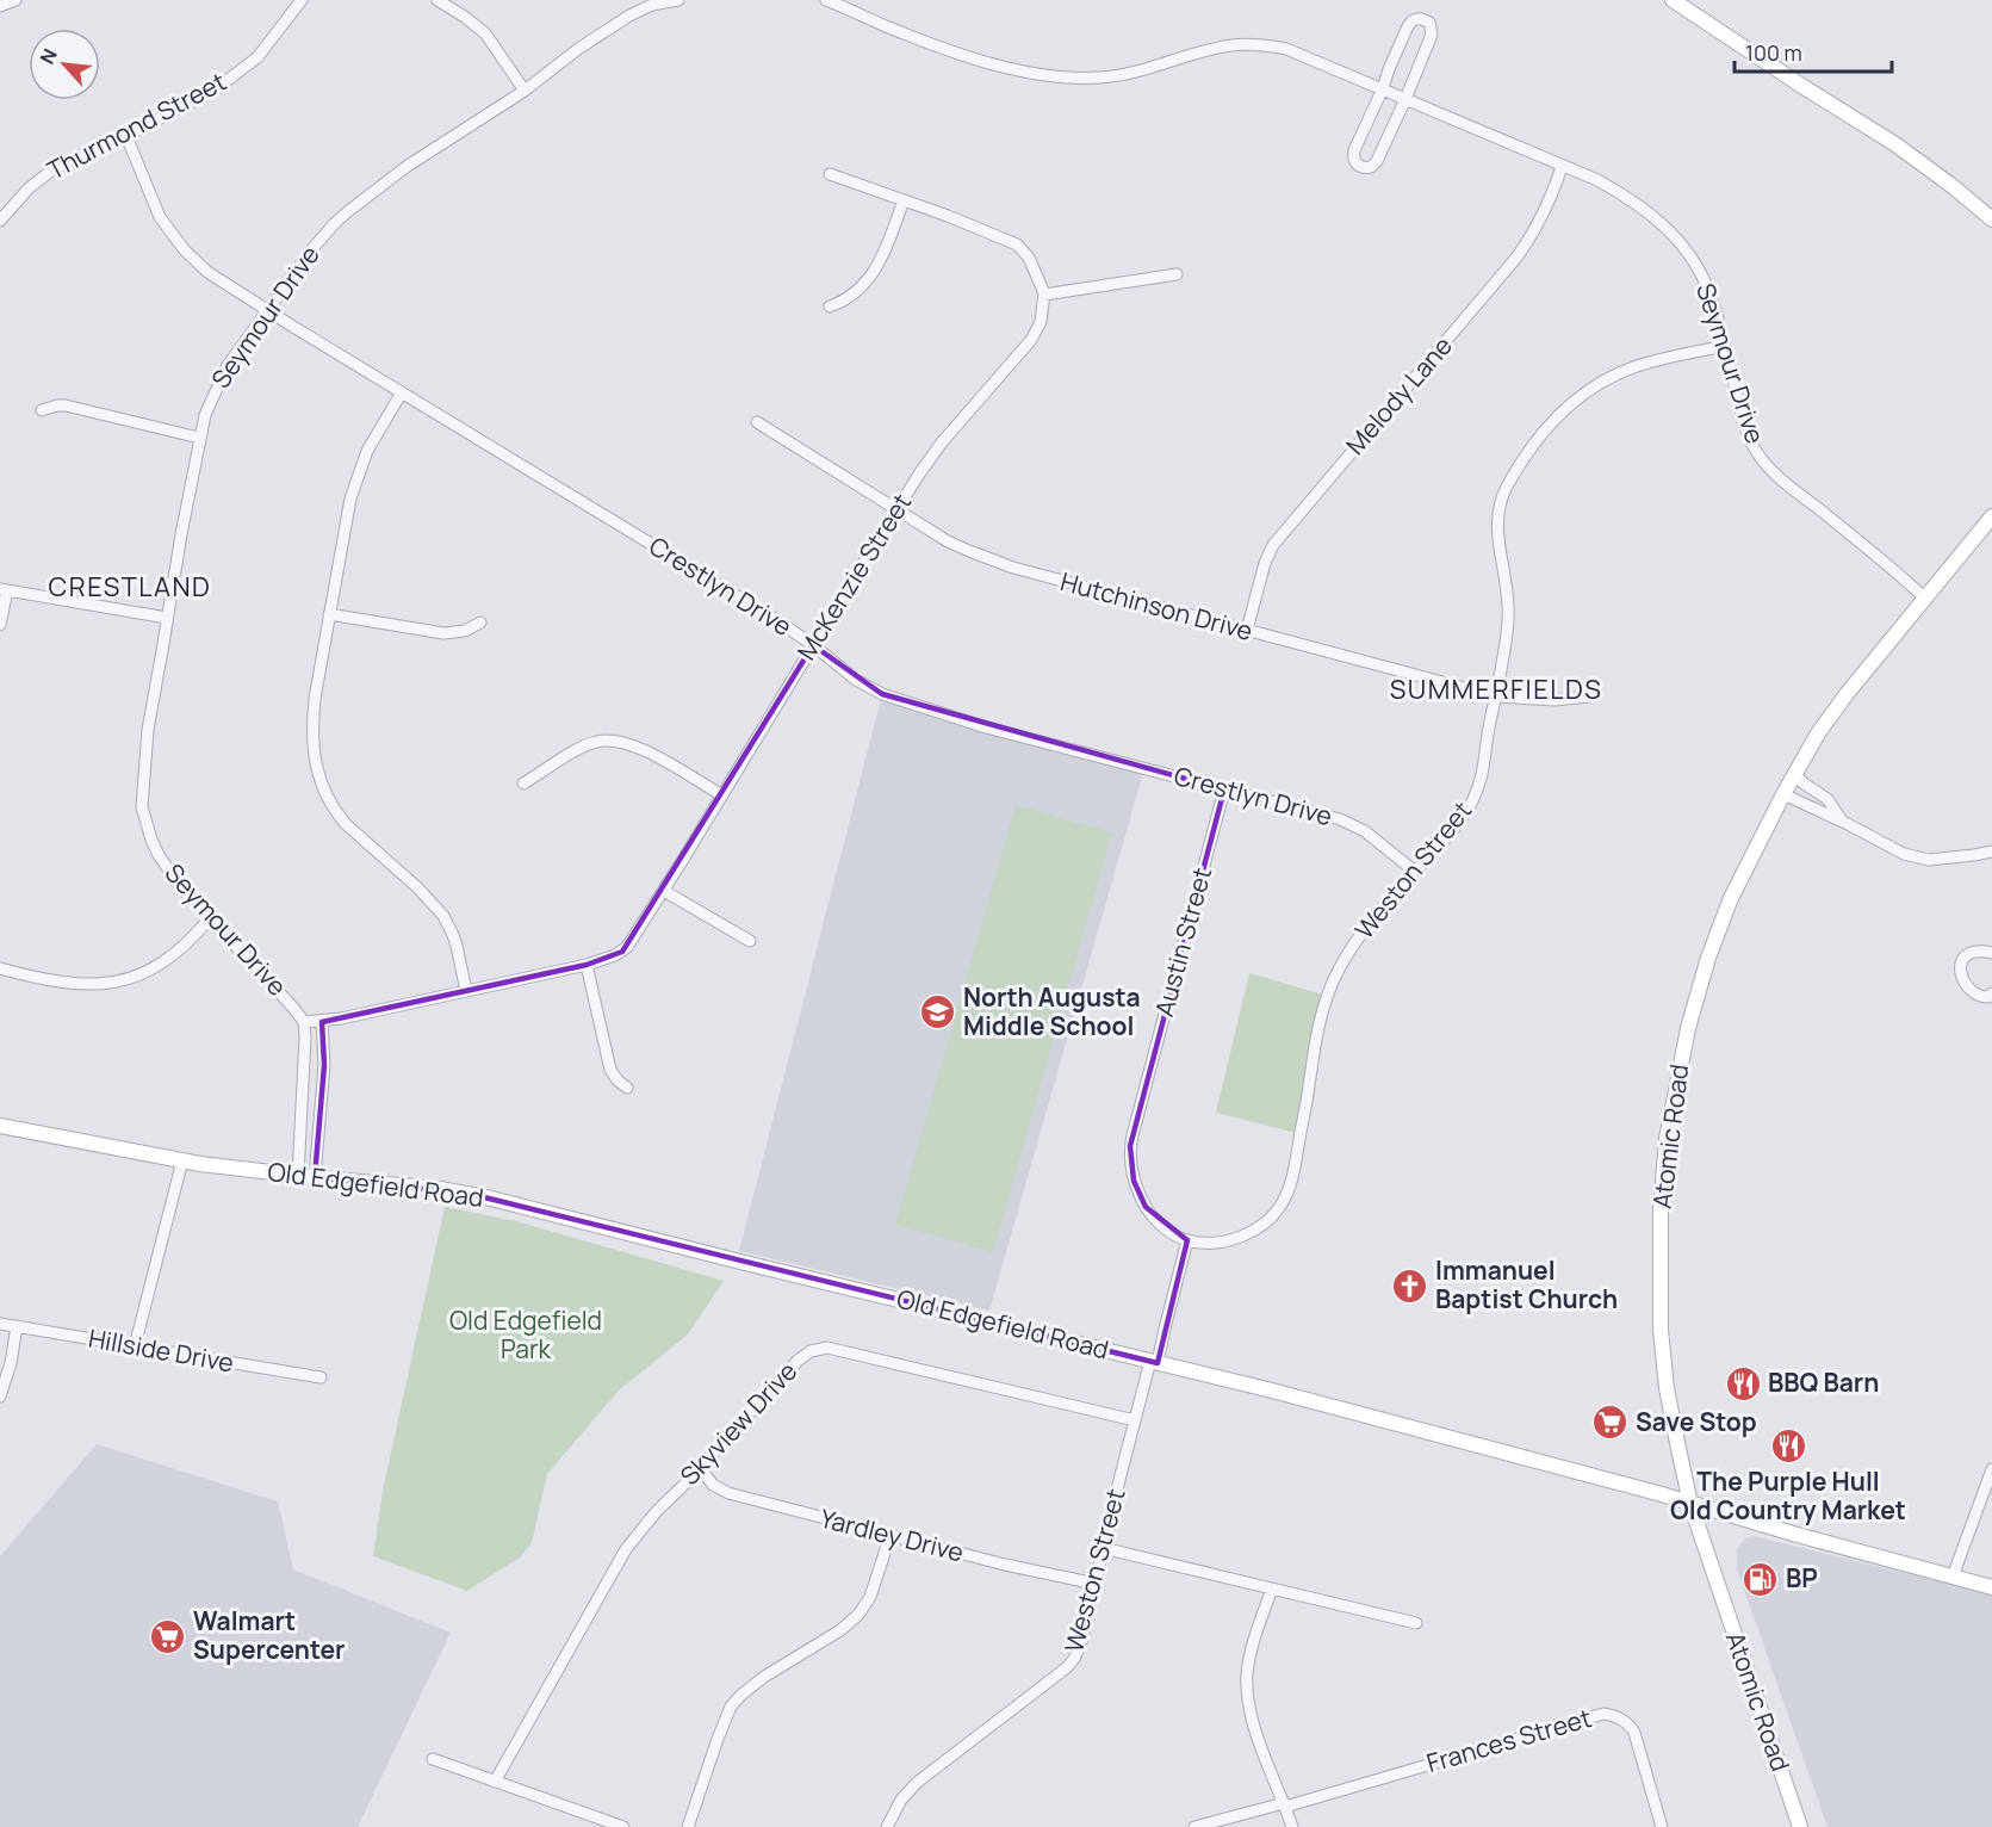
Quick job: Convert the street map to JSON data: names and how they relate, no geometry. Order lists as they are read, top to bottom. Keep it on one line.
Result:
{"streets":{"street":["Thurmond Street","Seymour Drive","Melody Lane","McKenzie Street","Crestlyn Drive","Hutchinson Drive","Weston Street","Austin Street","Atomic Road","Old Edgefield Road","Hillside Drive","Skyview Drive","Yardley Drive","Frances Street"]},"crossings":[["Thurmond Street","Crestlyn Drive"],["Seymour Drive","Melody Lane"],["Seymour Drive","Crestlyn Drive"],["Seymour Drive","Weston Street"],["Seymour Drive","Atomic Road"],["Melody Lane","Hutchinson Drive"],["McKenzie Street","Crestlyn Drive"],["McKenzie Street","Hutchinson Drive"],["Crestlyn Drive","Weston Street"],["Crestlyn Drive","Austin Street"],["Hutchinson Drive","Weston Street"],["Weston Street","Austin Street"],["Weston Street","Old Edgefield Road"],["Weston Street","Skyview Drive"],["Weston Street","Yardley Drive"],["Atomic Road","Old Edgefield Road"],["Skyview Drive","Yardley Drive"]],"districts":["CRESTLAND","SUMMERFIELDS"],"parks":["Old Edgefield Park"],"places":{"school or university":["North Augusta Middle School"],"church":["Immanuel Baptist Church"],"restaurant":["BBQ Barn","The Purple Hull Old Country Market"],"supermarket":["Save Stop","Walmart Supercenter"],"fuel station":["BP"]},"scale_bar":"100 m","north":"top left"}
